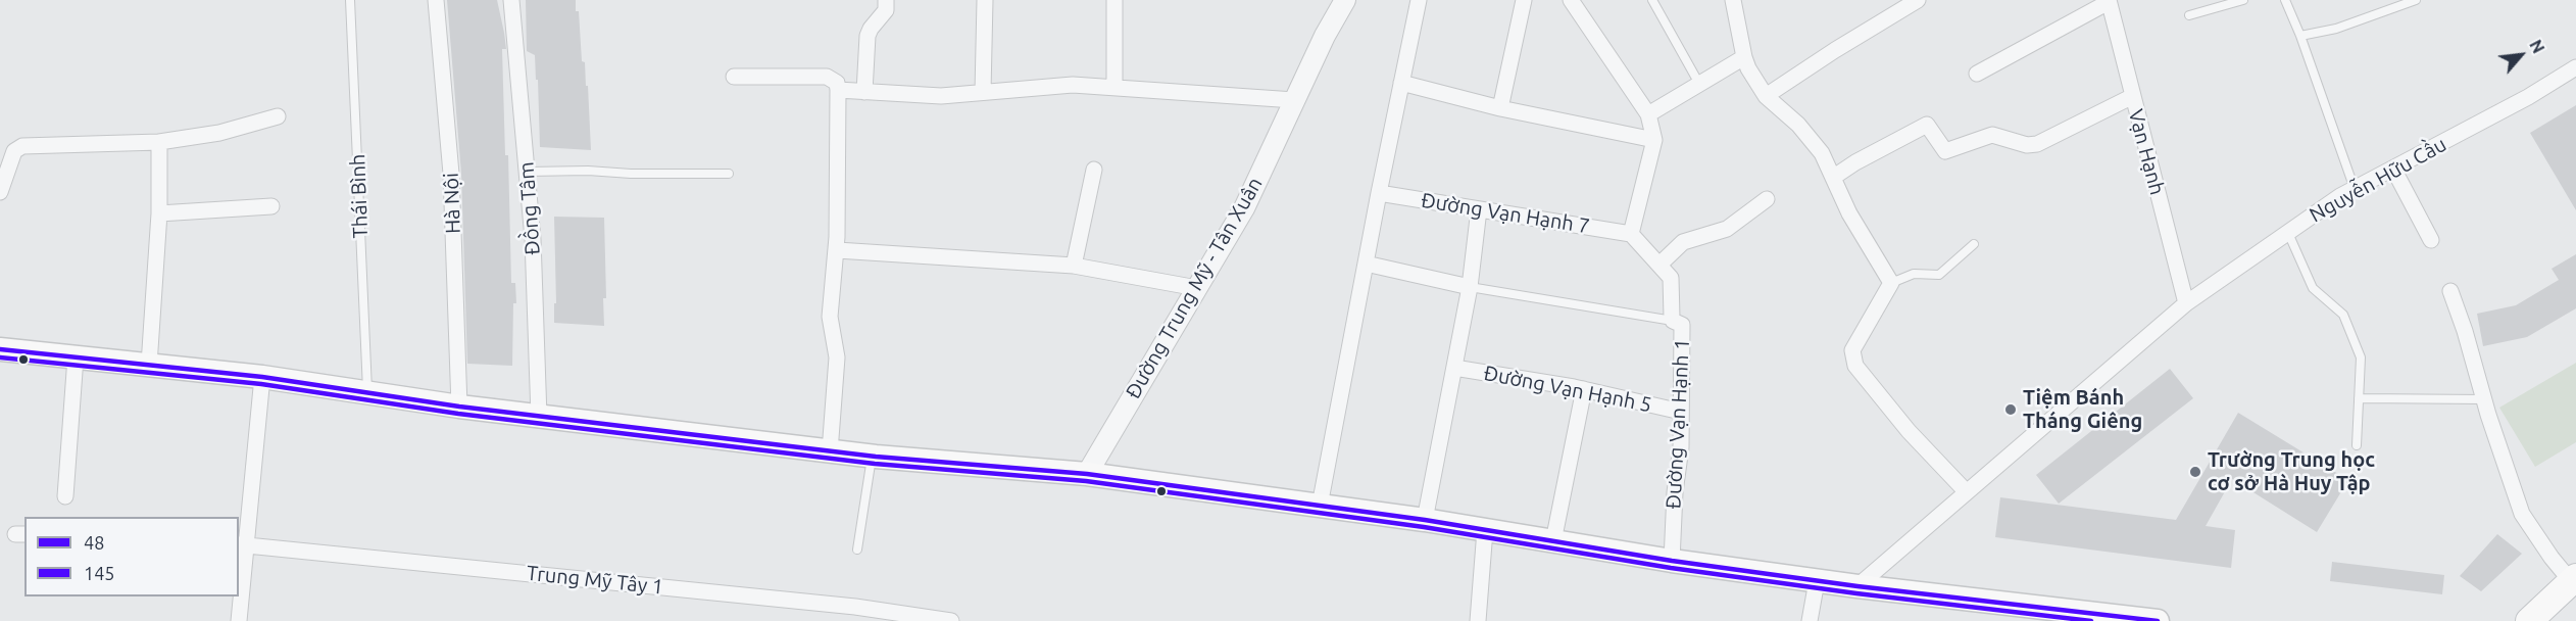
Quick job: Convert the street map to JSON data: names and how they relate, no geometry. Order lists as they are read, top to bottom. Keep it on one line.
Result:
{"streets":{"street":["Vạn Hạnh","Nguyễn Hữu Cầu","Hà Nội","Đồng Tâm","Đường Vạn Hạnh 7","Đường Trung Mỹ - Tân Xuân","Đường Vạn Hạnh 5","Đường Vạn Hạnh 1","Trung Mỹ Tây 1"],"lane":["Thái Bình"]},"crossings":[["Vạn Hạnh","Nguyễn Hữu Cầu"],["Đường Vạn Hạnh 7","Đường Vạn Hạnh 1"],["Đường Vạn Hạnh 5","Đường Vạn Hạnh 1"]],"places":["Tiệm Bánh Tháng Giêng","Trường Trung học cơ sở Hà Huy Tập"],"lines":["transit line 48","transit line 145"],"legend":["48","145"],"north":"top right"}
